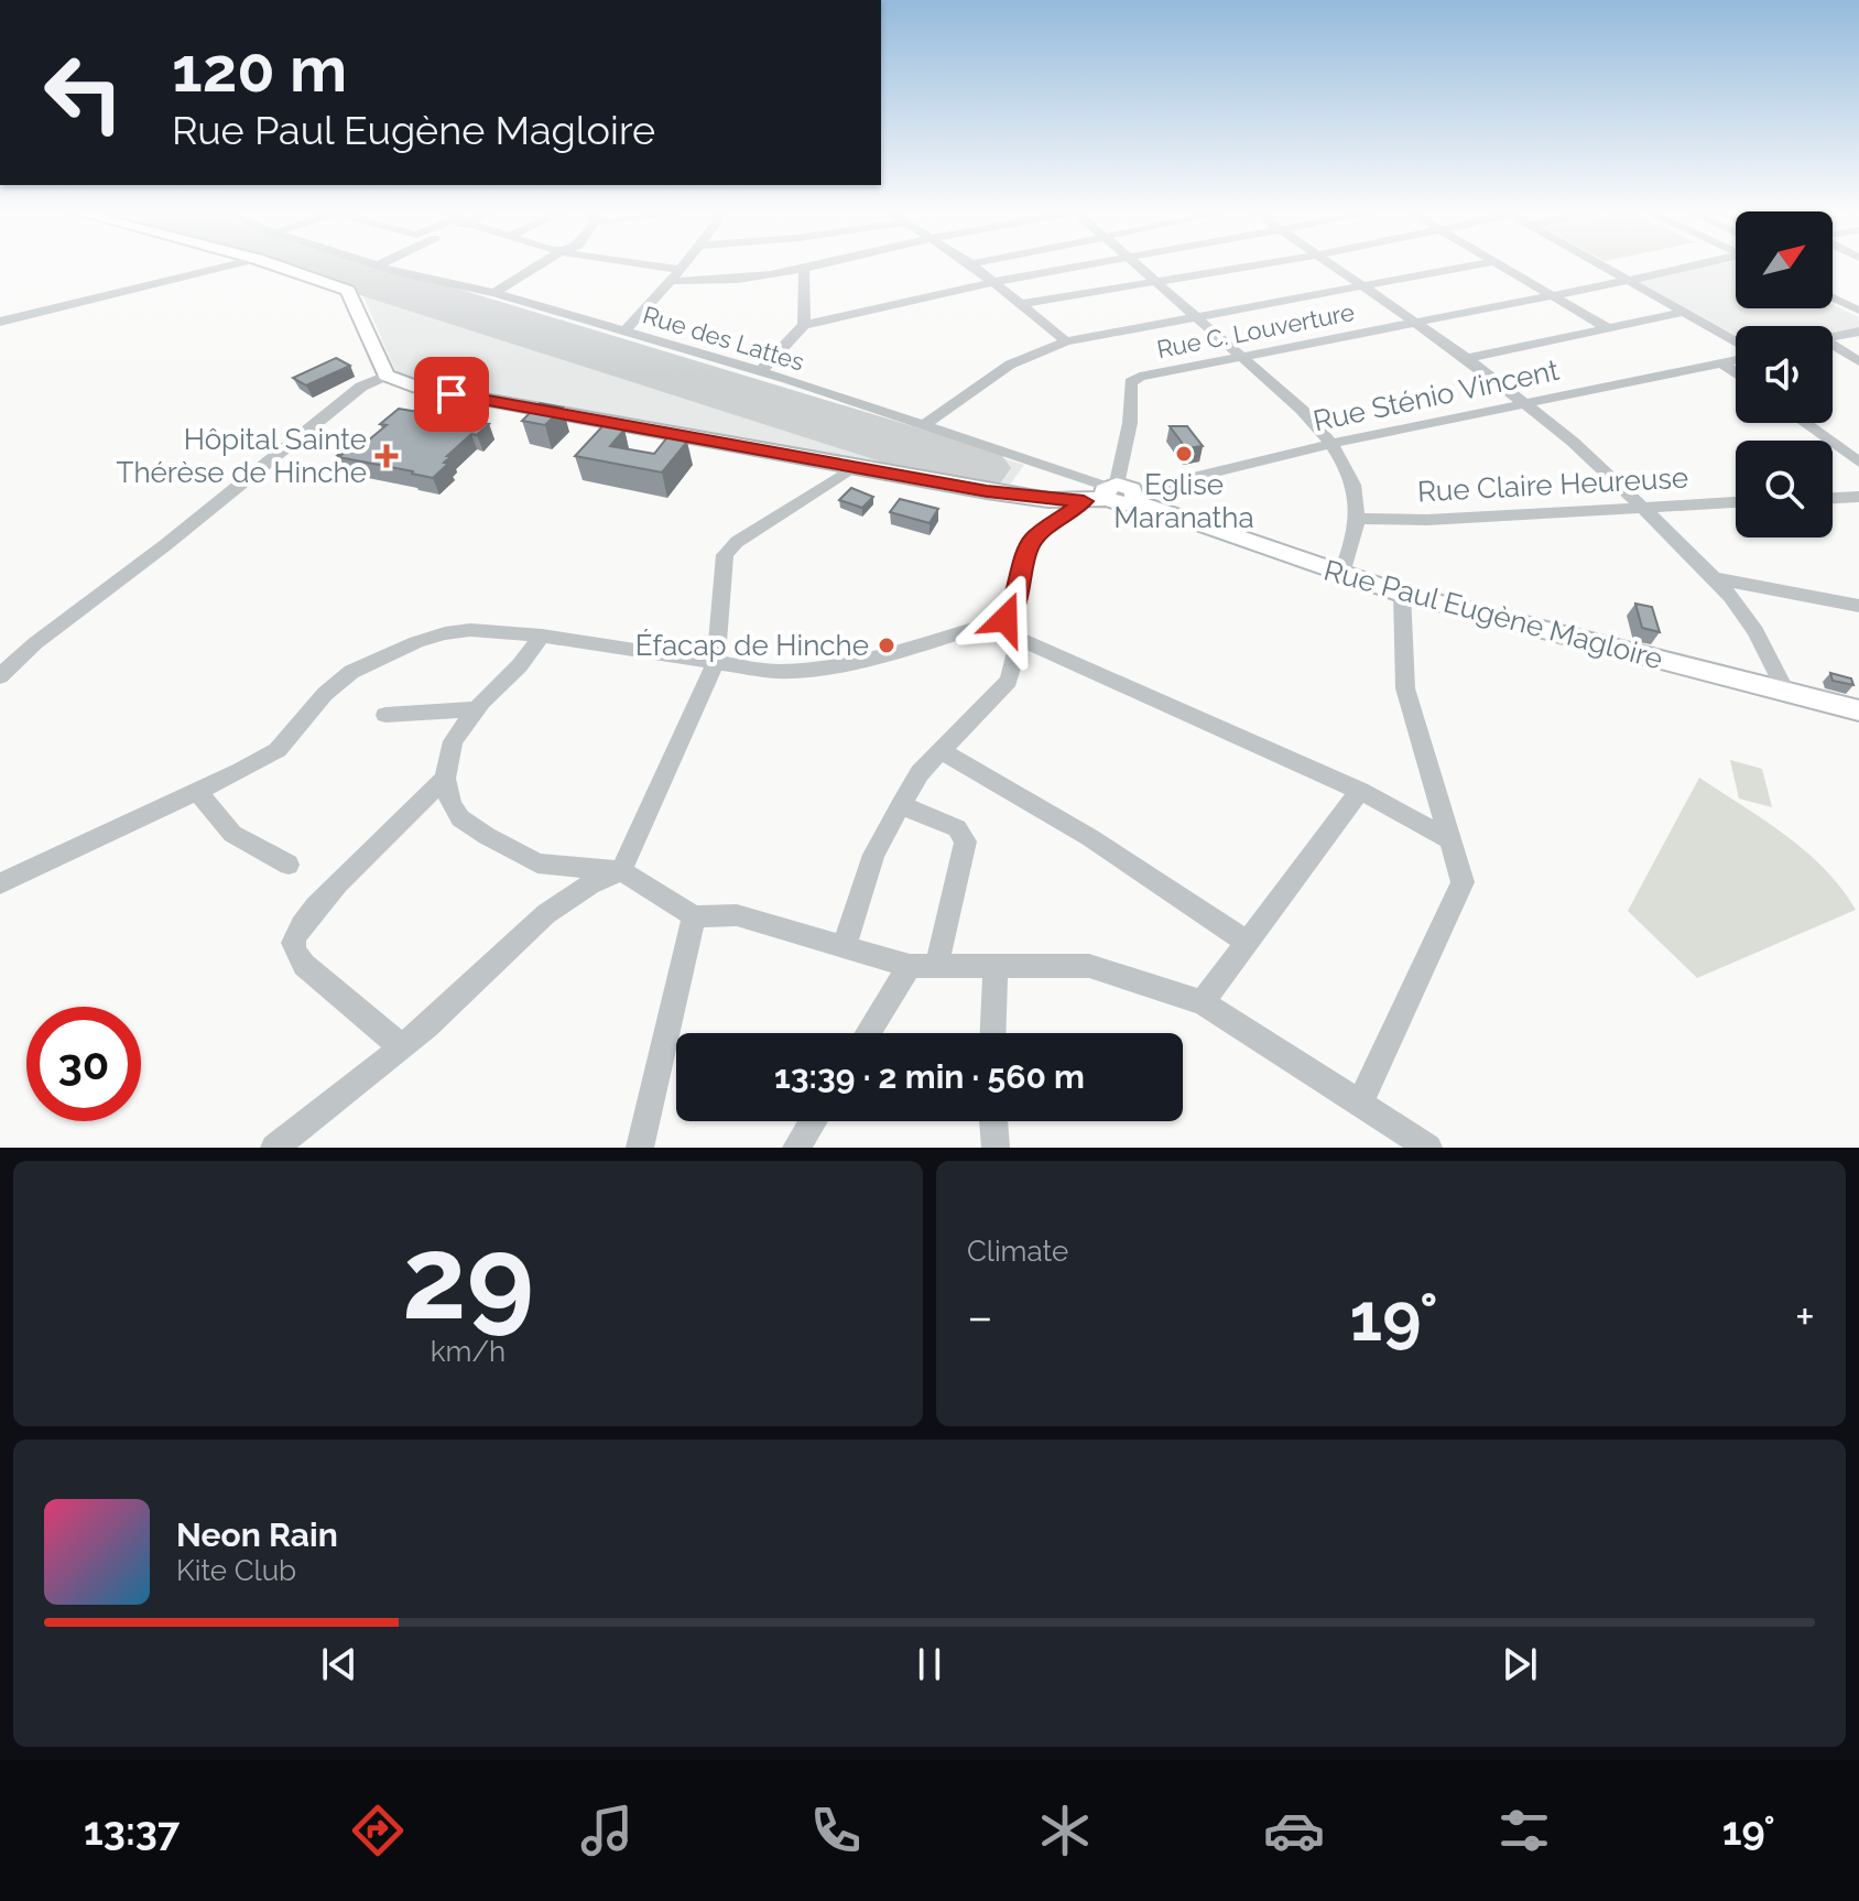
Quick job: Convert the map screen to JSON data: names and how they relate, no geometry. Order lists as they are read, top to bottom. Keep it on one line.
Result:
{"streets":{"main road":["Rue Paul Eugène Magloire"],"street":["Rue C. Louverture","Rue des Lattes","Rue Sténio Vincent","Rue Claire Heureuse"]},"crossings":[["Rue C. Louverture","Rue des Lattes"],["Rue C. Louverture","Rue Sténio Vincent"],["Rue C. Louverture","Rue Paul Eugène Magloire"],["Rue des Lattes","Rue Sténio Vincent"],["Rue des Lattes","Rue Paul Eugène Magloire"],["Rue Sténio Vincent","Rue Paul Eugène Magloire"]],"places":{"other":["Eglise Maranatha","Éfacap de Hinche"],"health":["Hôpital Sainte Thérèse de Hinche"]},"north":"top right","page":{"turn":["120 m","Rue Paul Eugène Magloire"],"limit":"30","trip":"13:39 · 2 min · 560 m","tile":[["29","km/h"],"Climate"],"heat":["−","19°","+"],"song":["Neon Rain","Kite Club"],"tabs":["13:37","19°"]}}
